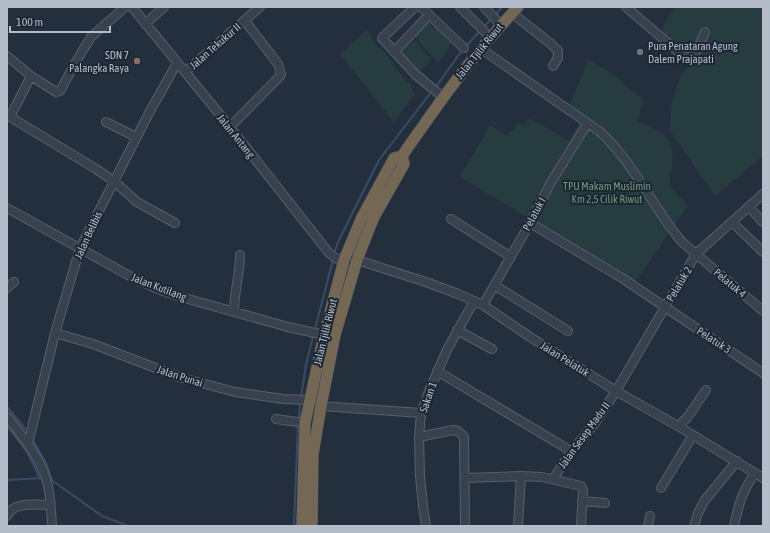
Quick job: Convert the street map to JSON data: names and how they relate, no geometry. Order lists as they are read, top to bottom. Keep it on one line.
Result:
{"streets":{"highway":["Jalan Tjilik Riwut"],"street":["Jalan Tekukur II","Jalan Antang","Pelatuk I","Jalan Belibis","Pelatuk 4","Pelatuk 2","Jalan Kutilang","Pelatuk 3","Jalan Pelatuk","Jalan Punai","Sakan 1","Jalan Sesep Madu II"]},"crossings":[["Jalan Tekukur II","Jalan Antang"],["Jalan Tjilik Riwut","Jalan Antang"],["Jalan Tjilik Riwut","Pelatuk 4"],["Jalan Tjilik Riwut","Jalan Kutilang"],["Jalan Tjilik Riwut","Jalan Pelatuk"],["Jalan Tjilik Riwut","Jalan Punai"],["Jalan Antang","Jalan Belibis"],["Jalan Antang","Jalan Pelatuk"],["Pelatuk I","Pelatuk 4"],["Pelatuk I","Pelatuk 3"],["Pelatuk I","Jalan Pelatuk"],["Jalan Belibis","Jalan Kutilang"],["Jalan Belibis","Jalan Punai"],["Pelatuk 4","Pelatuk 2"],["Pelatuk 2","Pelatuk 3"],["Pelatuk 2","Jalan Pelatuk"],["Pelatuk 2","Jalan Sesep Madu II"],["Jalan Pelatuk","Sakan 1"],["Jalan Pelatuk","Jalan Sesep Madu II"]],"parks":["TPU Makam Muslimin Km 2,5 Cilik Riwut"],"places":["Pura Penataran Agung Dalem Prajapati","SDN 7 Palangka Raya"],"scale_bar":"100 m"}
